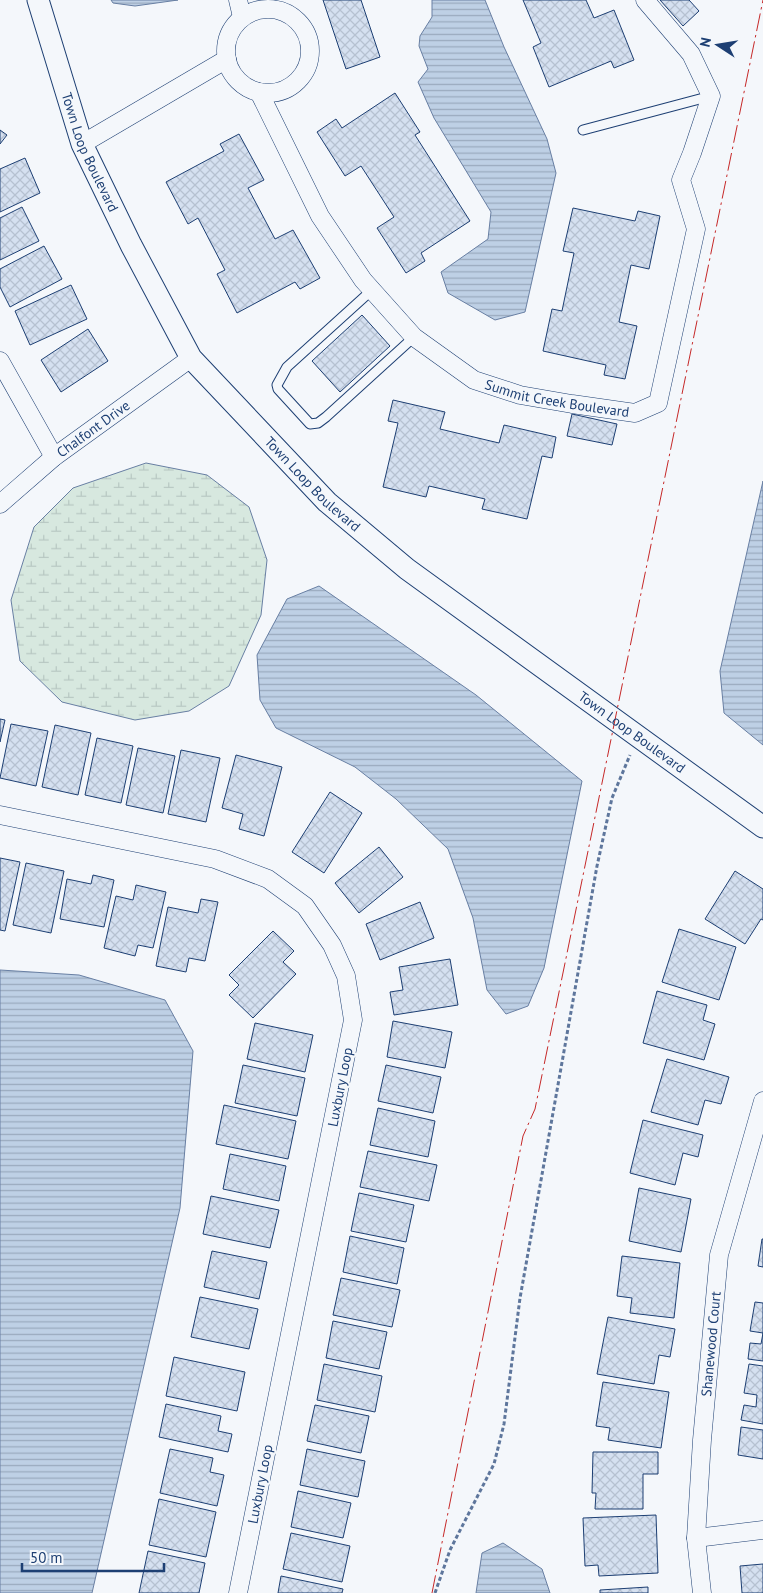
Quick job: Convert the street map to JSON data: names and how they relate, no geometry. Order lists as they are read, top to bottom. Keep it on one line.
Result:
{"streets":{"street":["Town Loop Boulevard","Summit Creek Boulevard","Chalfont Drive","Luxbury Loop","Shanewood Court"]},"crossings":[["Town Loop Boulevard","Chalfont Drive"]],"scale_bar":"50 m","north":"left"}
